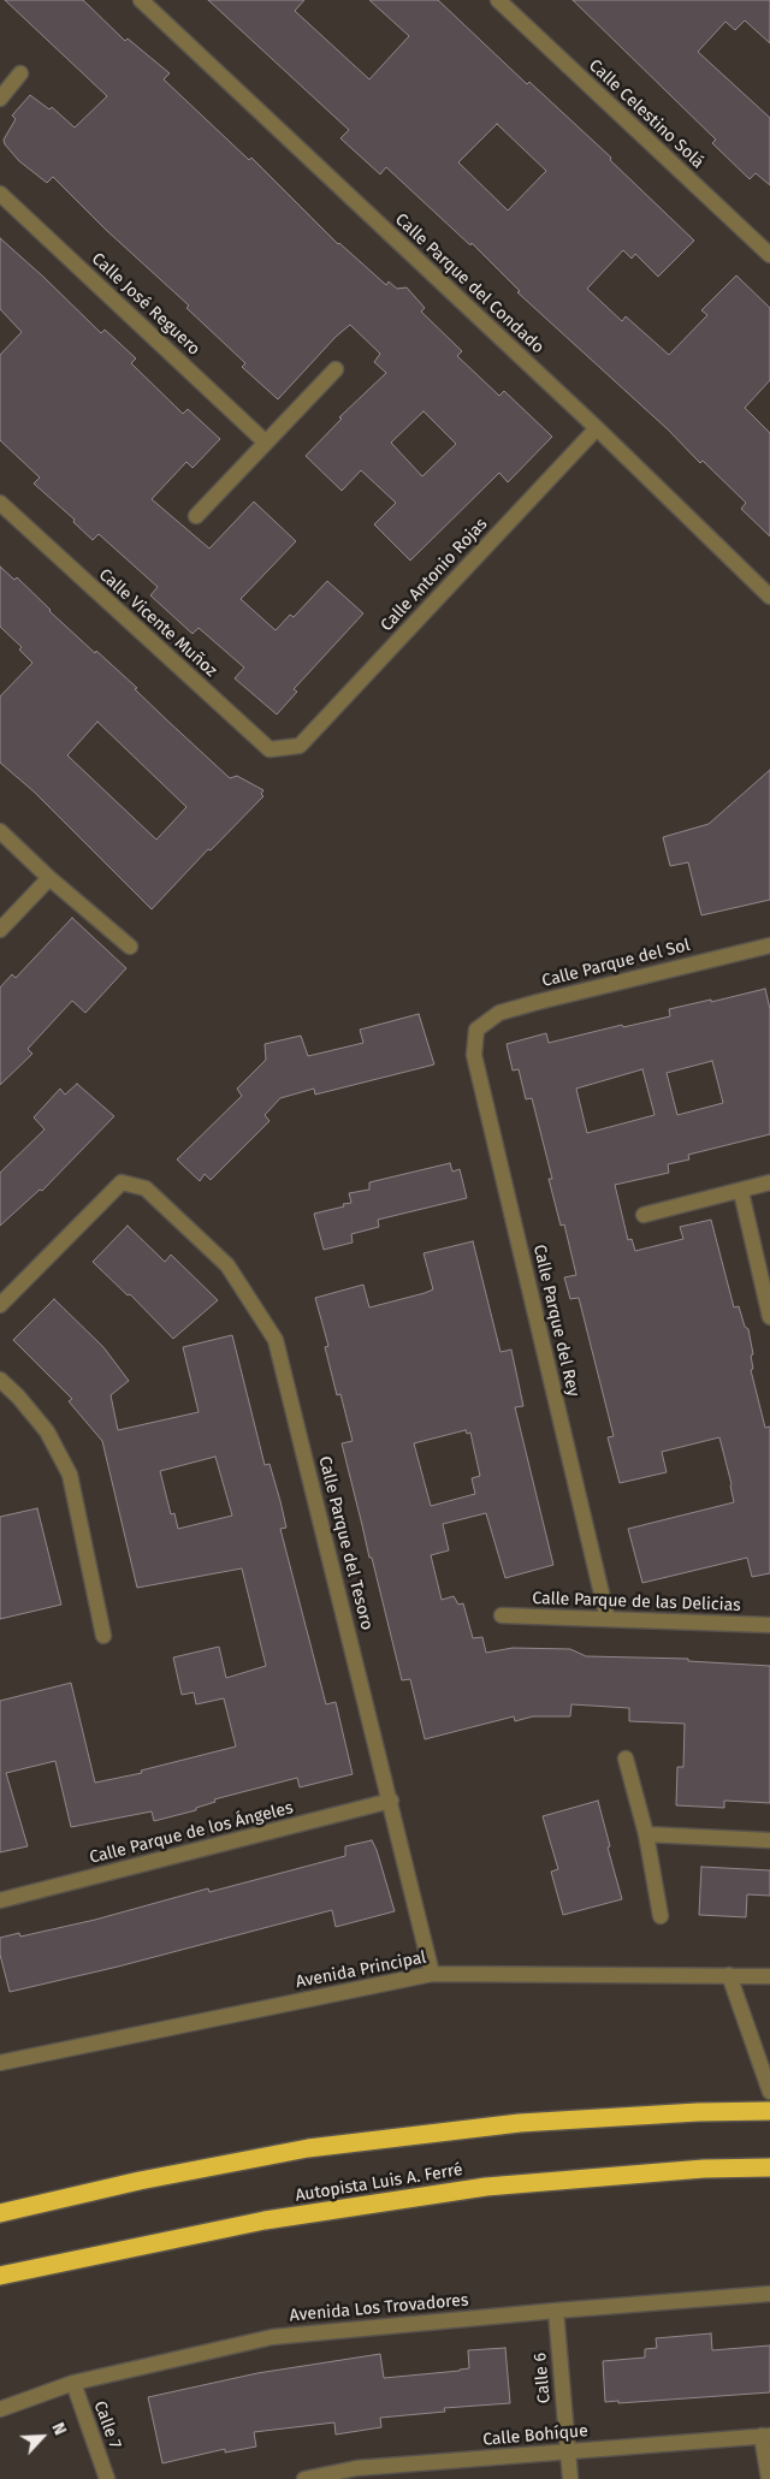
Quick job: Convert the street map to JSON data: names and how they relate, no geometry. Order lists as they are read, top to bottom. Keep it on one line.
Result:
{"streets":{"highway":["Autopista Luis A. Ferré"],"street":["Calle Celestino Solá","Calle Parque del Condado","Calle José Reguero","Calle Antonio Rojas","Calle Vicente Muñoz","Calle Parque del Sol","Calle Parque del Rey","Calle Parque del Tesoro","Calle Parque de las Delicias","Calle Parque de los Ángeles","Avenida Principal","Avenida Los Trovadores","Calle 6","Calle 7","Calle Bohíque"]},"crossings":[["Calle Parque del Condado","Calle Antonio Rojas"],["Calle Antonio Rojas","Calle Vicente Muñoz"],["Calle Parque del Sol","Calle Parque del Rey"],["Calle Parque del Rey","Calle Parque de las Delicias"],["Calle Parque del Tesoro","Calle Parque de los Ángeles"],["Calle Parque del Tesoro","Avenida Principal"],["Avenida Los Trovadores","Calle 6"],["Avenida Los Trovadores","Calle 7"],["Calle 6","Calle Bohíque"]],"north":"top right"}
